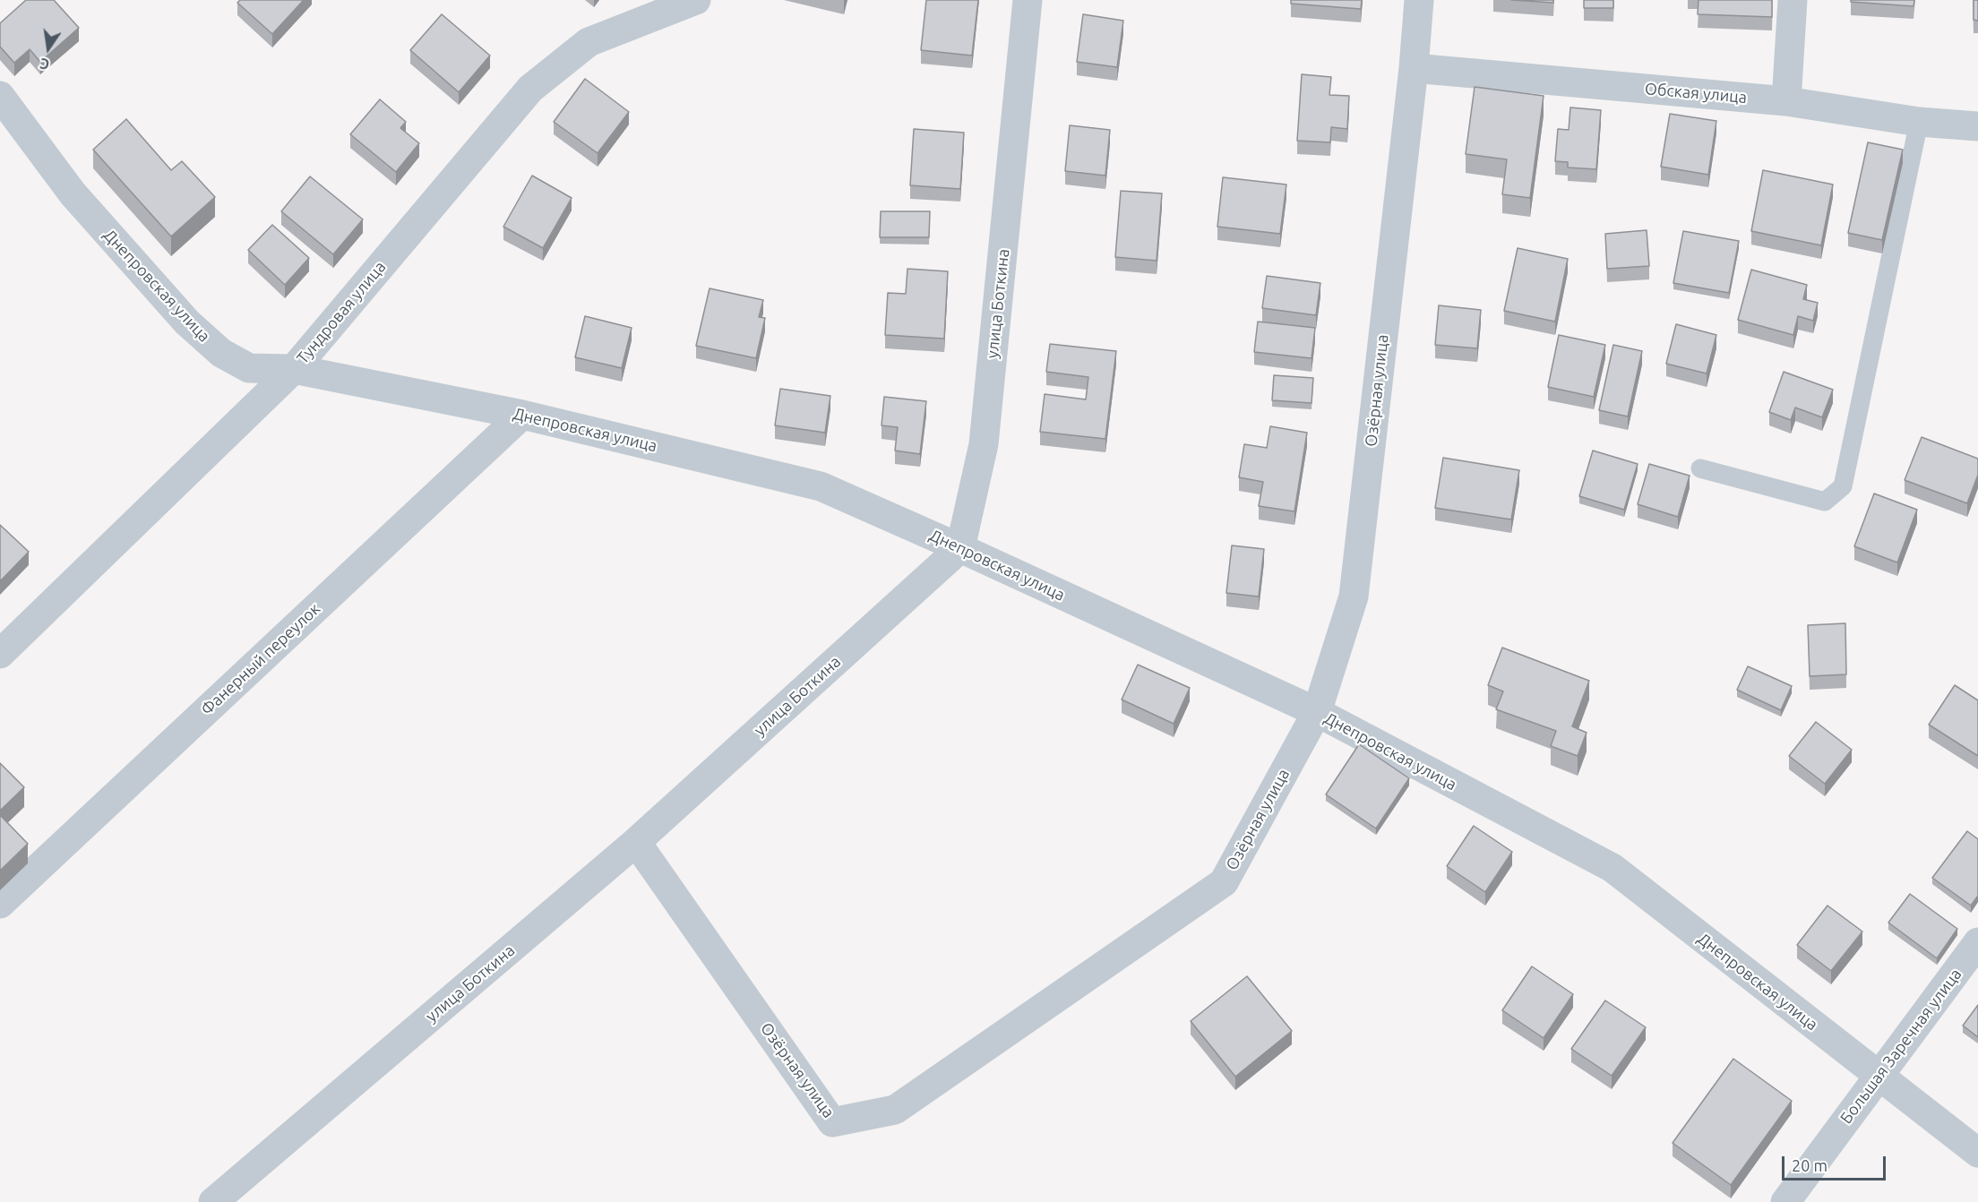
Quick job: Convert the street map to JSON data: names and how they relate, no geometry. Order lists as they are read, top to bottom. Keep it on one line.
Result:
{"streets":{"street":["Обская улица","Днепровская улица","улица Боткина","Тундровая улица","Озёрная улица","Фанерный переулок","Большая Заречная улица"]},"crossings":[["Обская улица","Озёрная улица"],["Днепровская улица","улица Боткина"],["Днепровская улица","Тундровая улица"],["Днепровская улица","Озёрная улица"],["Днепровская улица","Фанерный переулок"],["Днепровская улица","Большая Заречная улица"],["улица Боткина","Озёрная улица"]],"scale_bar":"20 m","north":"bottom"}
